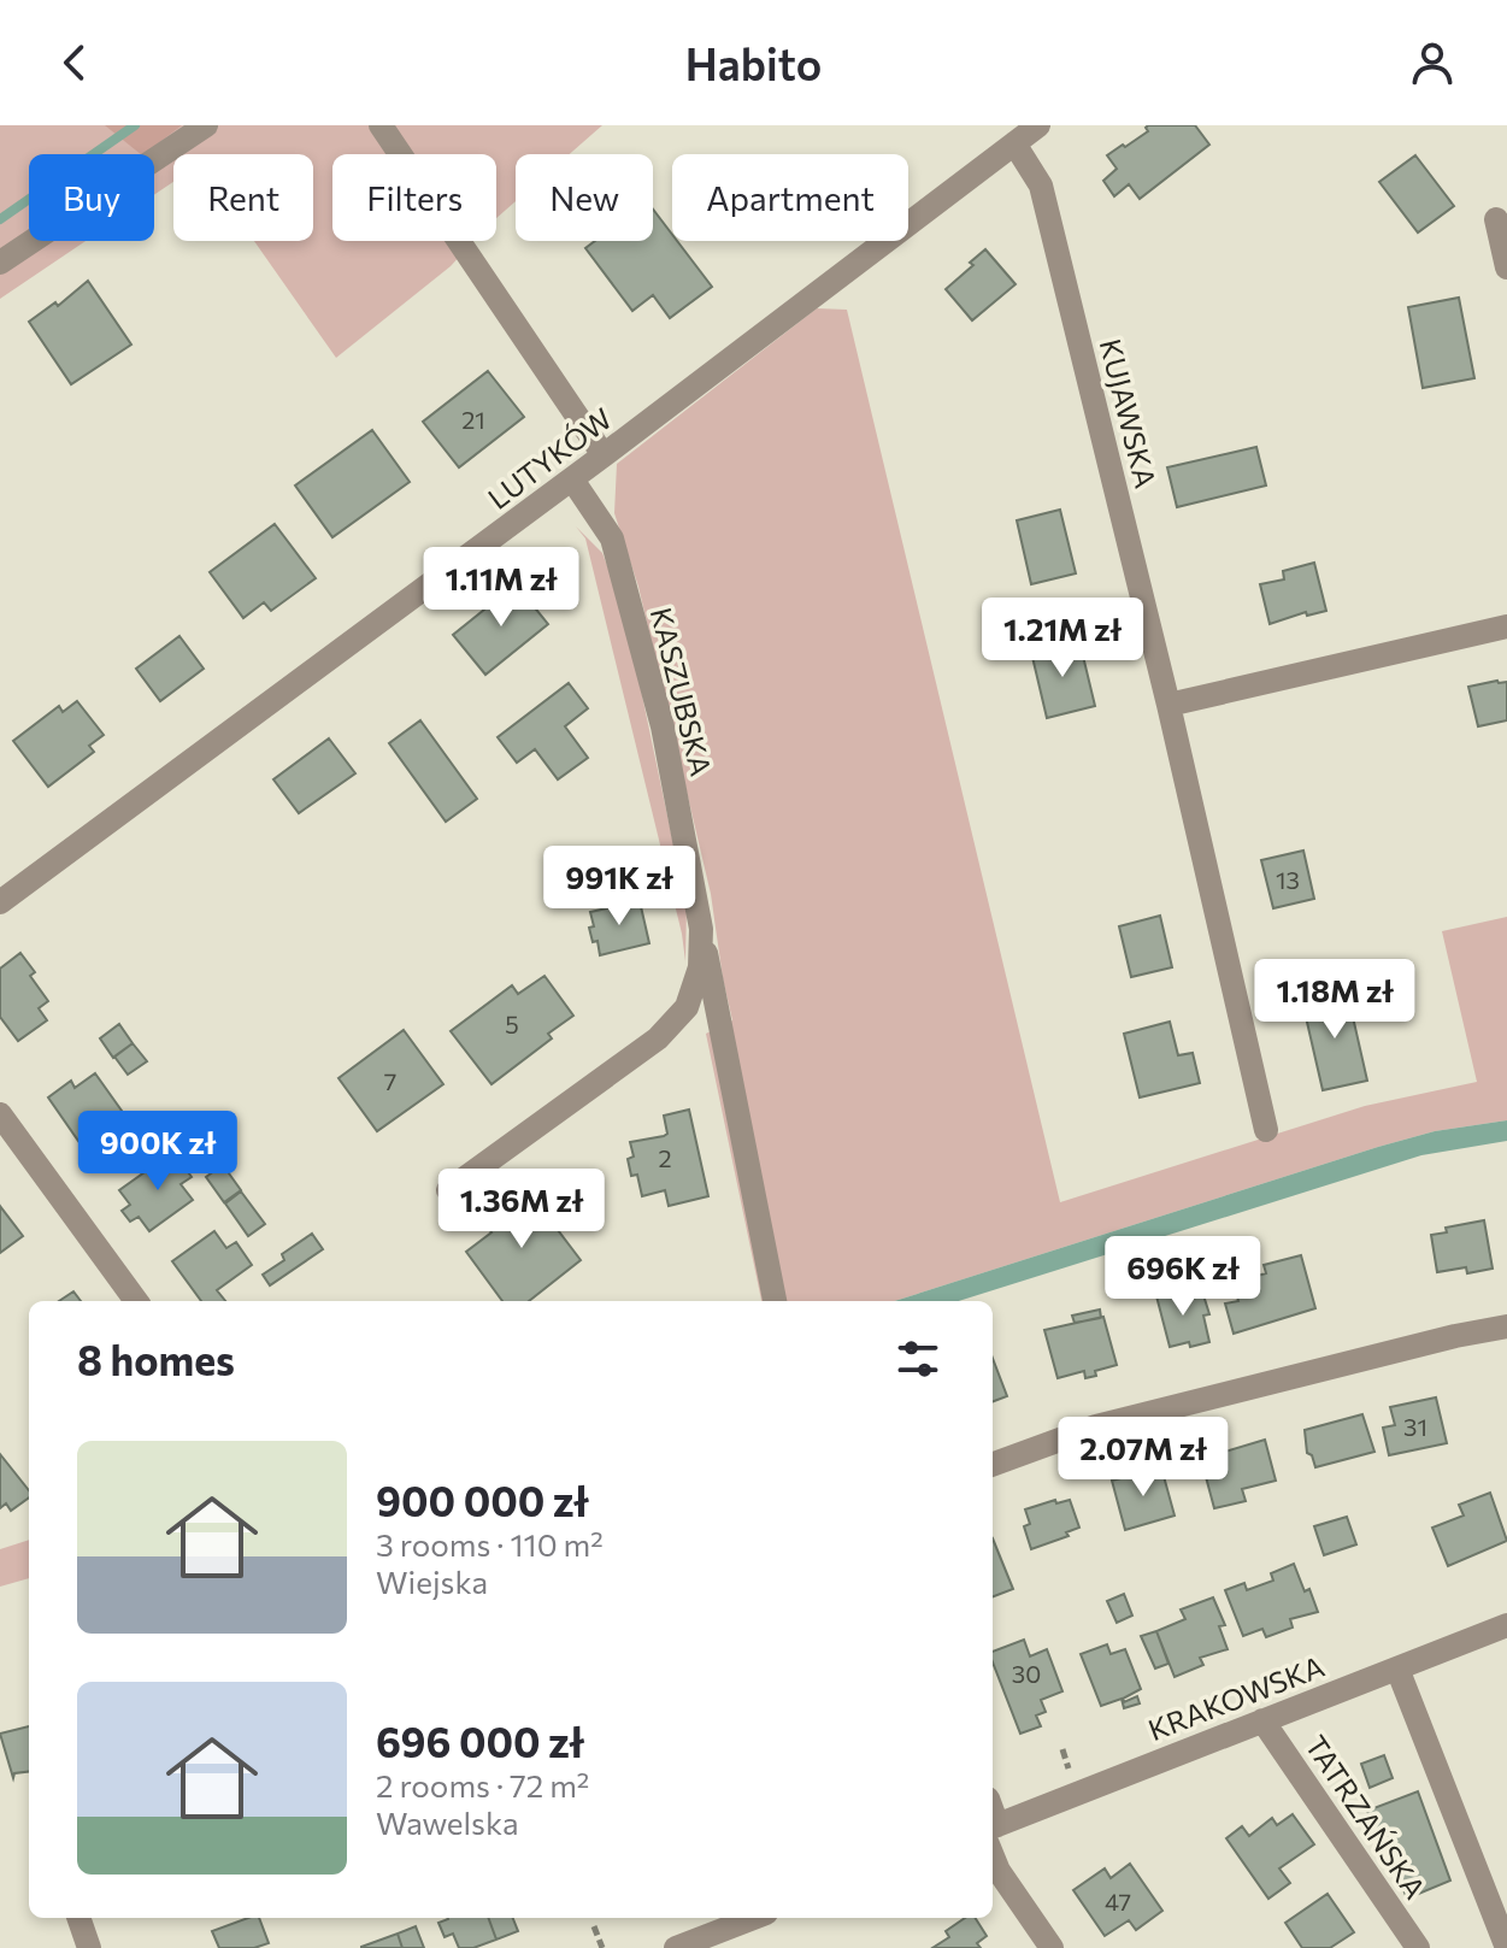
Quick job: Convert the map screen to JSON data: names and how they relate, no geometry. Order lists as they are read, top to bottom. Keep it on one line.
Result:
{"streets":{"street":["KUJAWSKA","LUTYKÓW","KASZUBSKA","KRAKOWSKA","TATRZAŃSKA"]},"crossings":[["KUJAWSKA","LUTYKÓW"],["LUTYKÓW","KASZUBSKA"],["KRAKOWSKA","TATRZAŃSKA"]],"house_numbers":["21","13","5","7","2","31","30","47"],"page":{"header":"Habito","chip":["Buy","Rent","Filters","New","Apartment"],"price":["1.11M zł","1.21M zł","991K zł","1.18M zł","900K zł","1.36M zł","696K zł","2.07M zł"],"heading":"8 homes","list":[{"name":"900 000 zł","note":"3 rooms · 110 m² · Wiejska"},{"name":"696 000 zł","note":"2 rooms · 72 m² · Wawelska"}]}}
